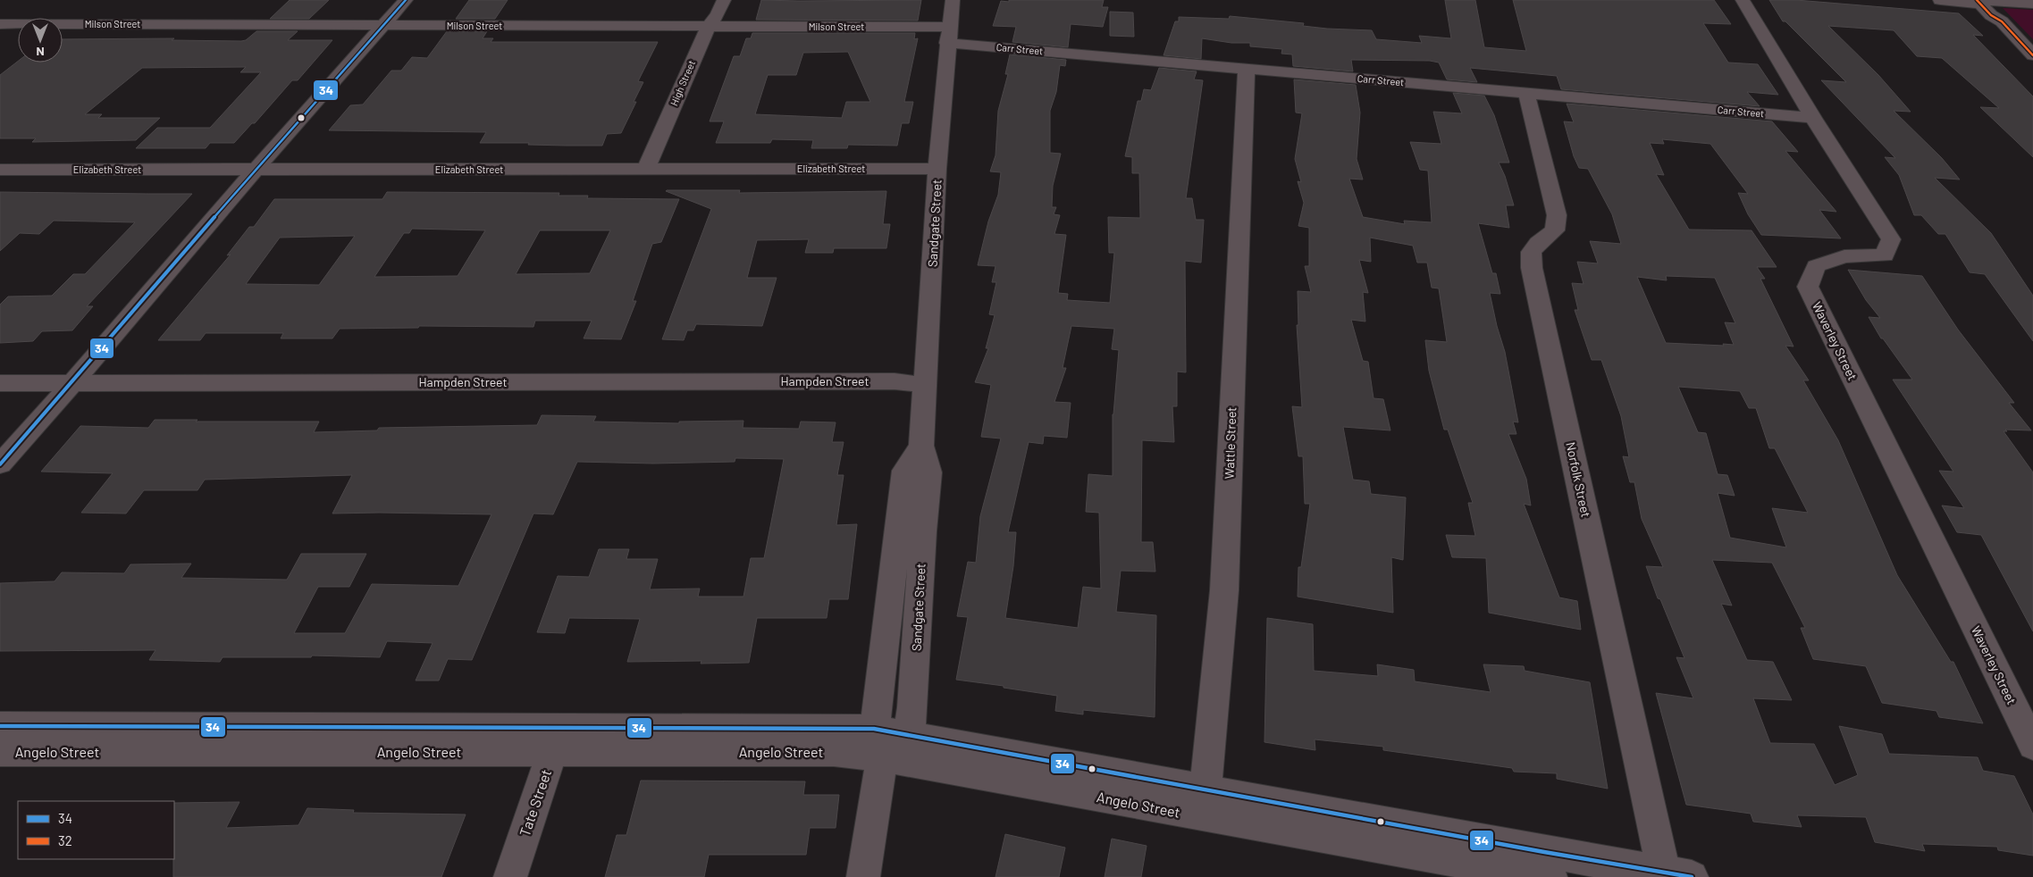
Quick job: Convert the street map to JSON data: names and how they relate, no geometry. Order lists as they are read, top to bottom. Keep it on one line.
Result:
{"streets":{"street":["Milson Street","Carr Street","High Street","Elizabeth Street","Sandgate Street","Waverley Street","Hampden Street","Wattle Street","Norfolk Street","Angelo Street","Tate Street"]},"crossings":[["Milson Street","Carr Street"],["Milson Street","High Street"],["Milson Street","Sandgate Street"],["Carr Street","Sandgate Street"],["Carr Street","Waverley Street"],["Carr Street","Wattle Street"],["Carr Street","Norfolk Street"],["High Street","Elizabeth Street"],["Elizabeth Street","Sandgate Street"],["Sandgate Street","Hampden Street"],["Sandgate Street","Angelo Street"],["Wattle Street","Angelo Street"],["Norfolk Street","Angelo Street"],["Angelo Street","Tate Street"]],"lines":["transit line 34","transit line 32"],"legend":["34","32"],"north":"bottom"}
